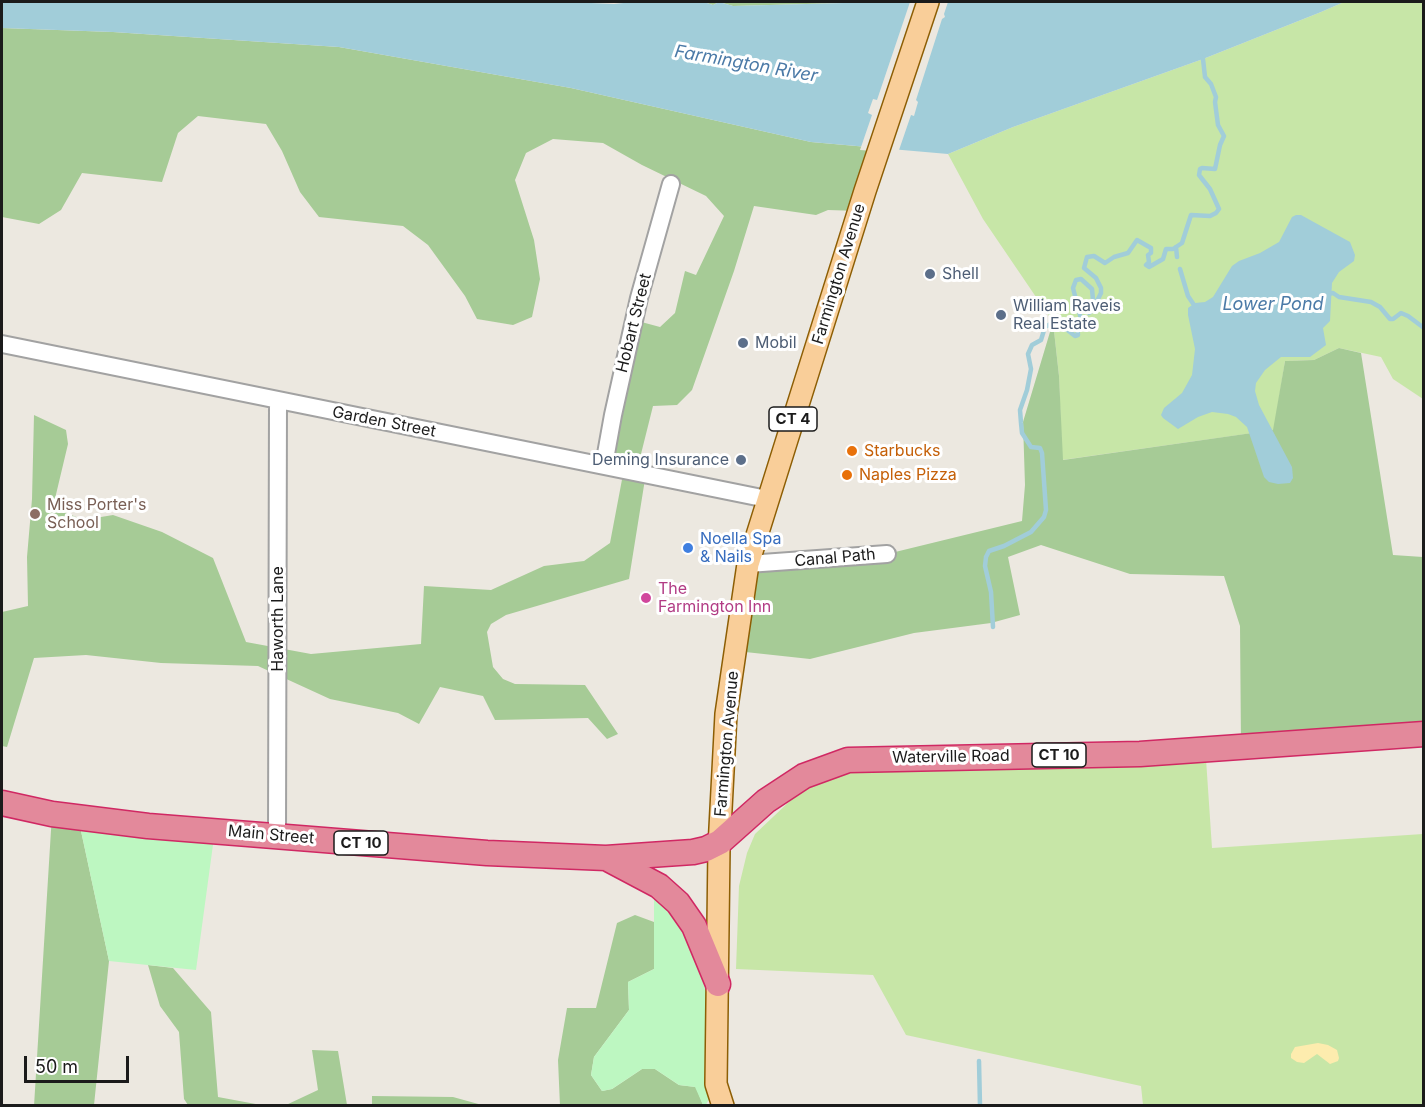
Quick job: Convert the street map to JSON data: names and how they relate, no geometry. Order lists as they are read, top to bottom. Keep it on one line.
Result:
{"streets":{"highway":["CT 10","Waterville Road","Main Street"],"main road":["Farmington Avenue","CT 4"],"street":["Hobart Street","Garden Street","Canal Path","Haworth Lane"]},"crossings":[["Farmington Avenue","Garden Street"],["Farmington Avenue","Canal Path"],["Farmington Avenue","Waterville Road"],["Farmington Avenue","Main Street"],["Hobart Street","Garden Street"],["Garden Street","Haworth Lane"],["Haworth Lane","Main Street"],["Waterville Road","Main Street"]],"water":["Farmington River","Lower Pond"],"places":["Shell","William Raveis Real Estate","Mobil","Starbucks","Deming Insurance","Naples Pizza","Miss Porter's School","Noella Spa & Nails","The Farmington Inn"],"scale_bar":"50 m"}
